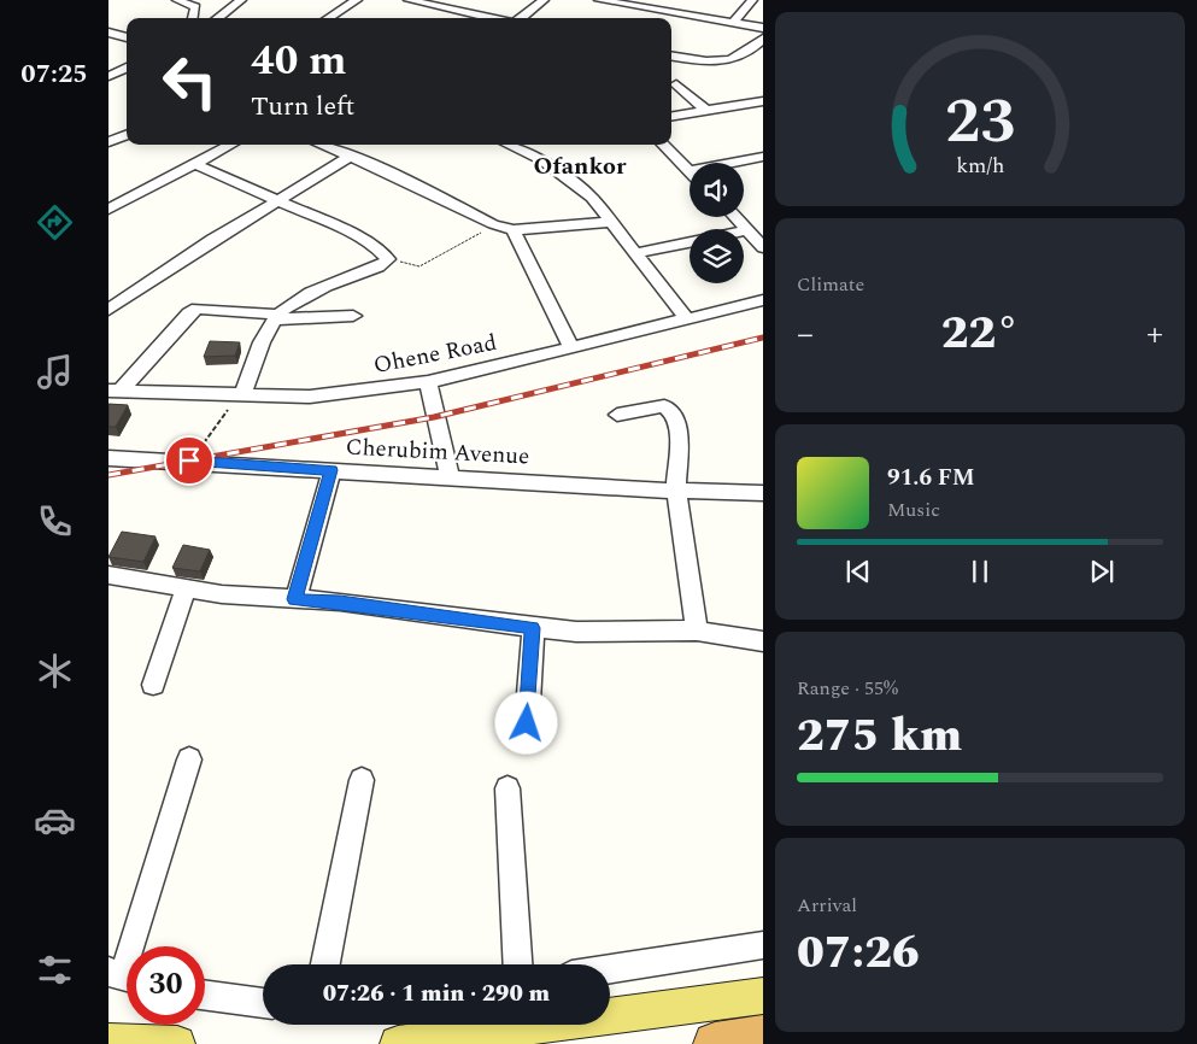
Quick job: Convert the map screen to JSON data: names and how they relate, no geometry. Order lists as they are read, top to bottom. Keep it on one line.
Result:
{"streets":{"street":["Ohene Road","Cherubim Avenue"]},"districts":["Ofankor"],"page":{"tabs":"07:25","turn":["40 m","Turn left"],"tile":["Climate",["Range · 55%","275 km"],["Arrival","07:26"]],"heat":["−","22°","+"],"song":["91.6 FM","Music"],"limit":"30","trip":"07:26 · 1 min · 290 m","gauge":["23","km/h"]}}
